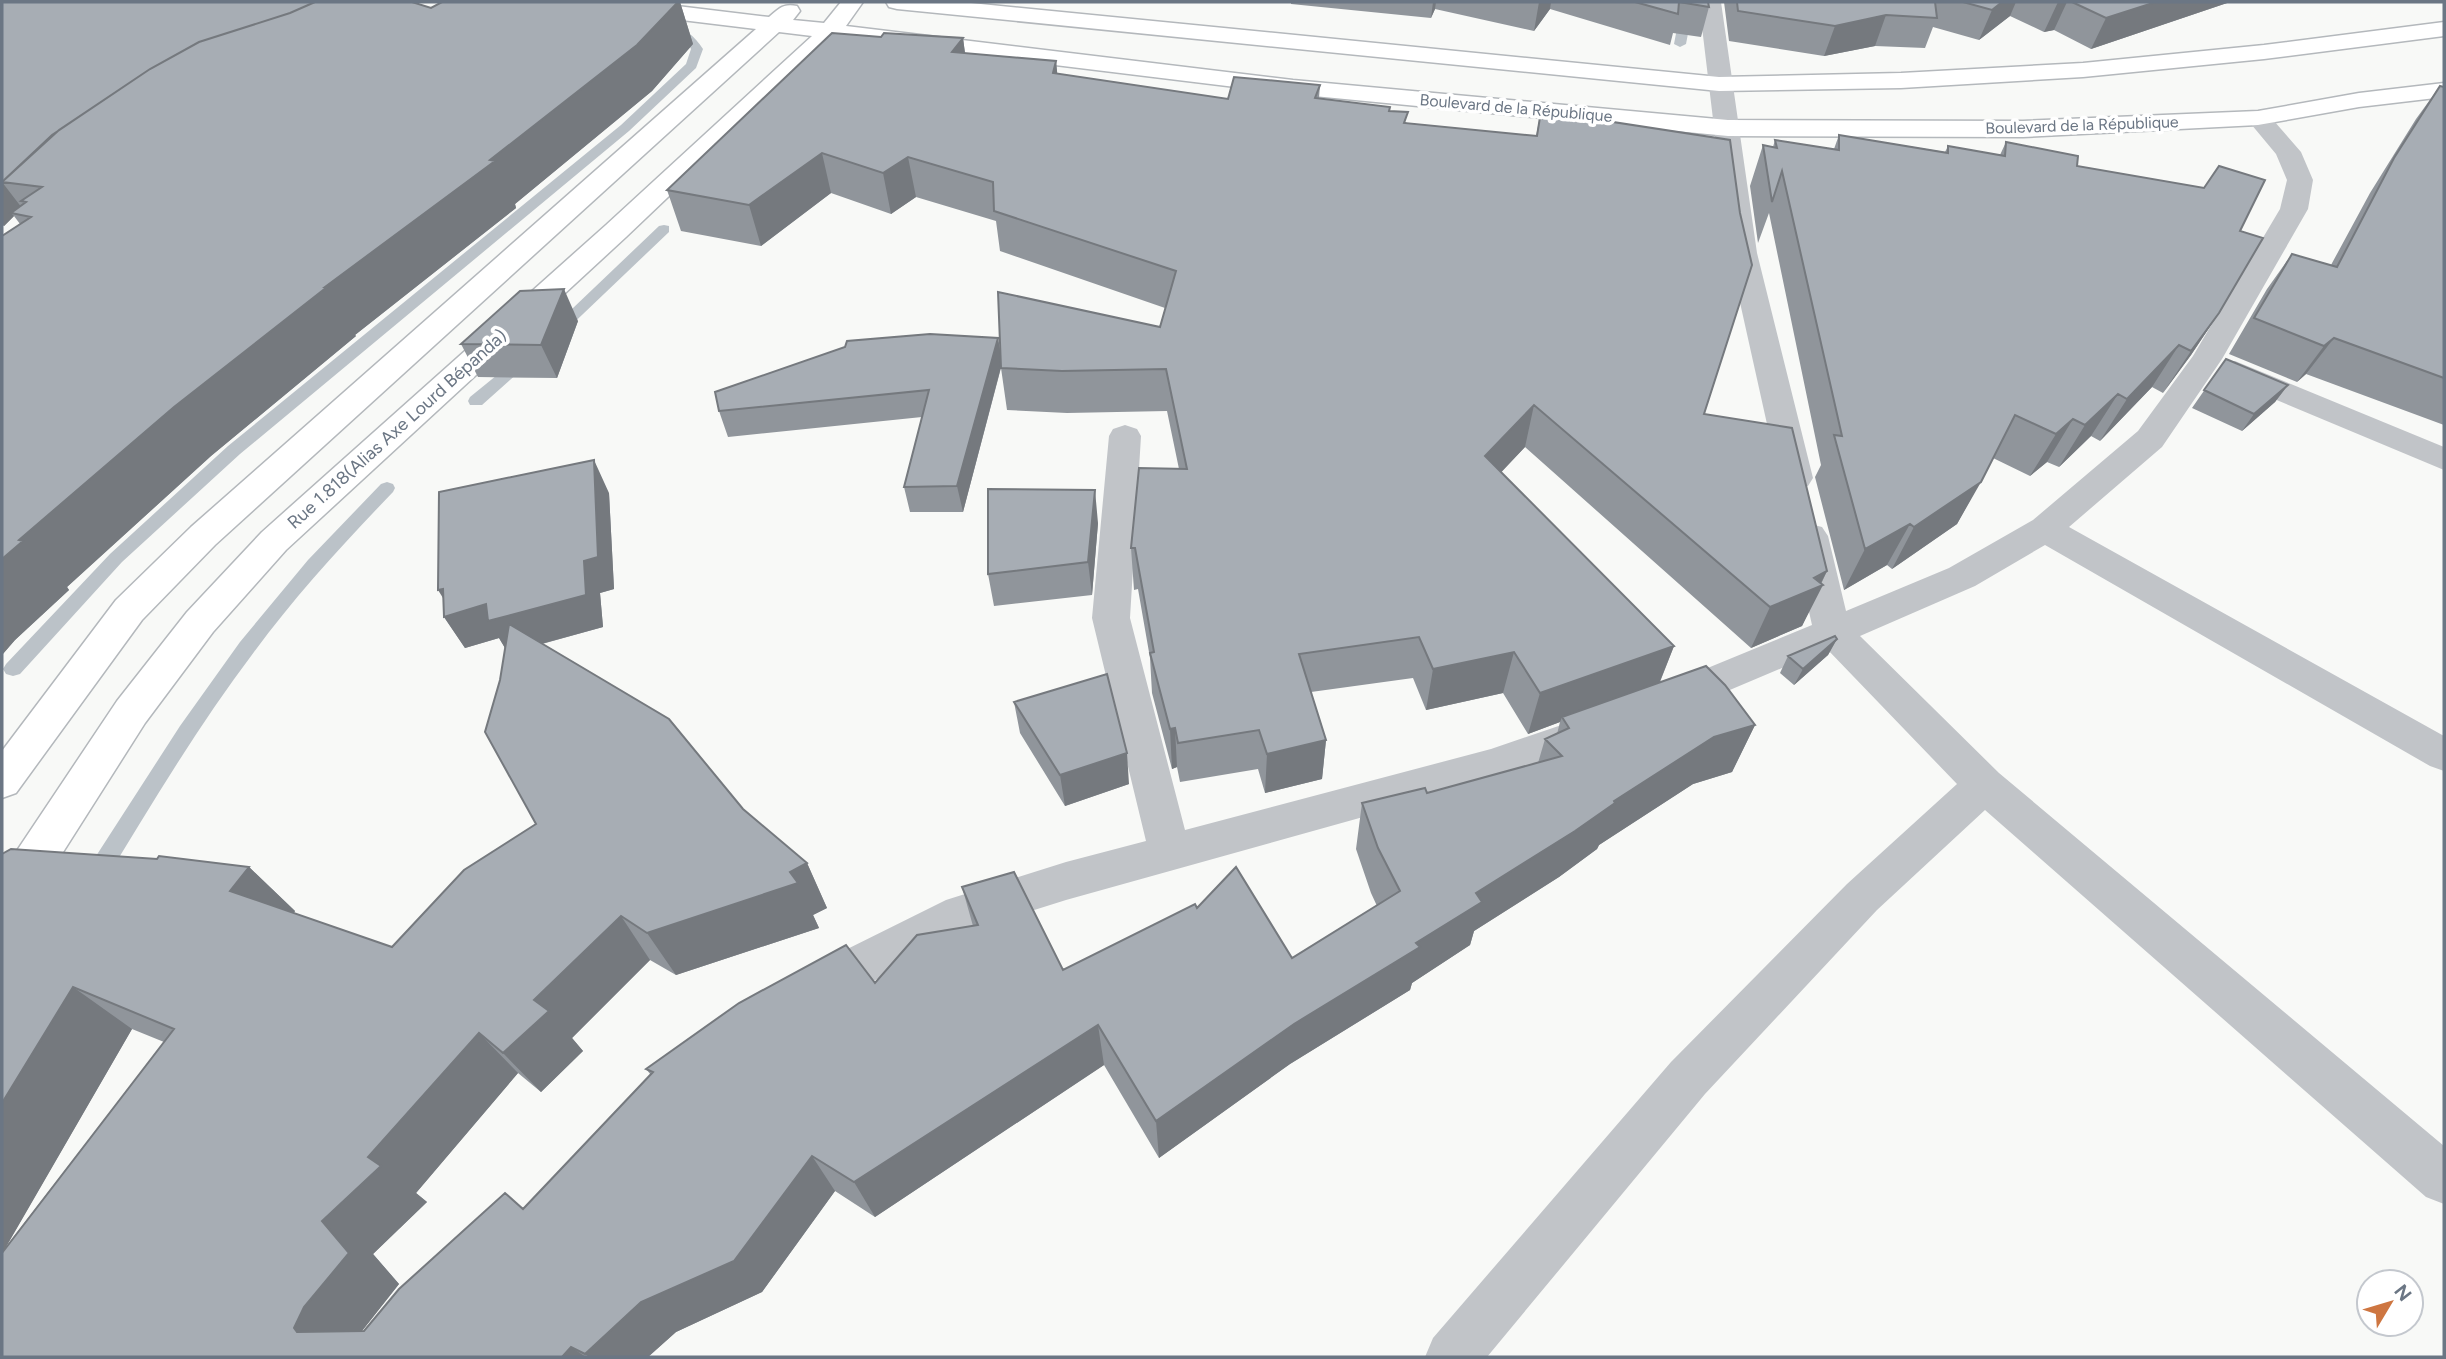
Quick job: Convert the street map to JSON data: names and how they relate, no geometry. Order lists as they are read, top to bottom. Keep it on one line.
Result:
{"streets":{"main road":["Boulevard de la République","Rue 1.818(Alias Axe Lourd Bépanda)"]},"crossings":[["Boulevard de la République","Rue 1.818(Alias Axe Lourd Bépanda)"]],"north":"top right"}
